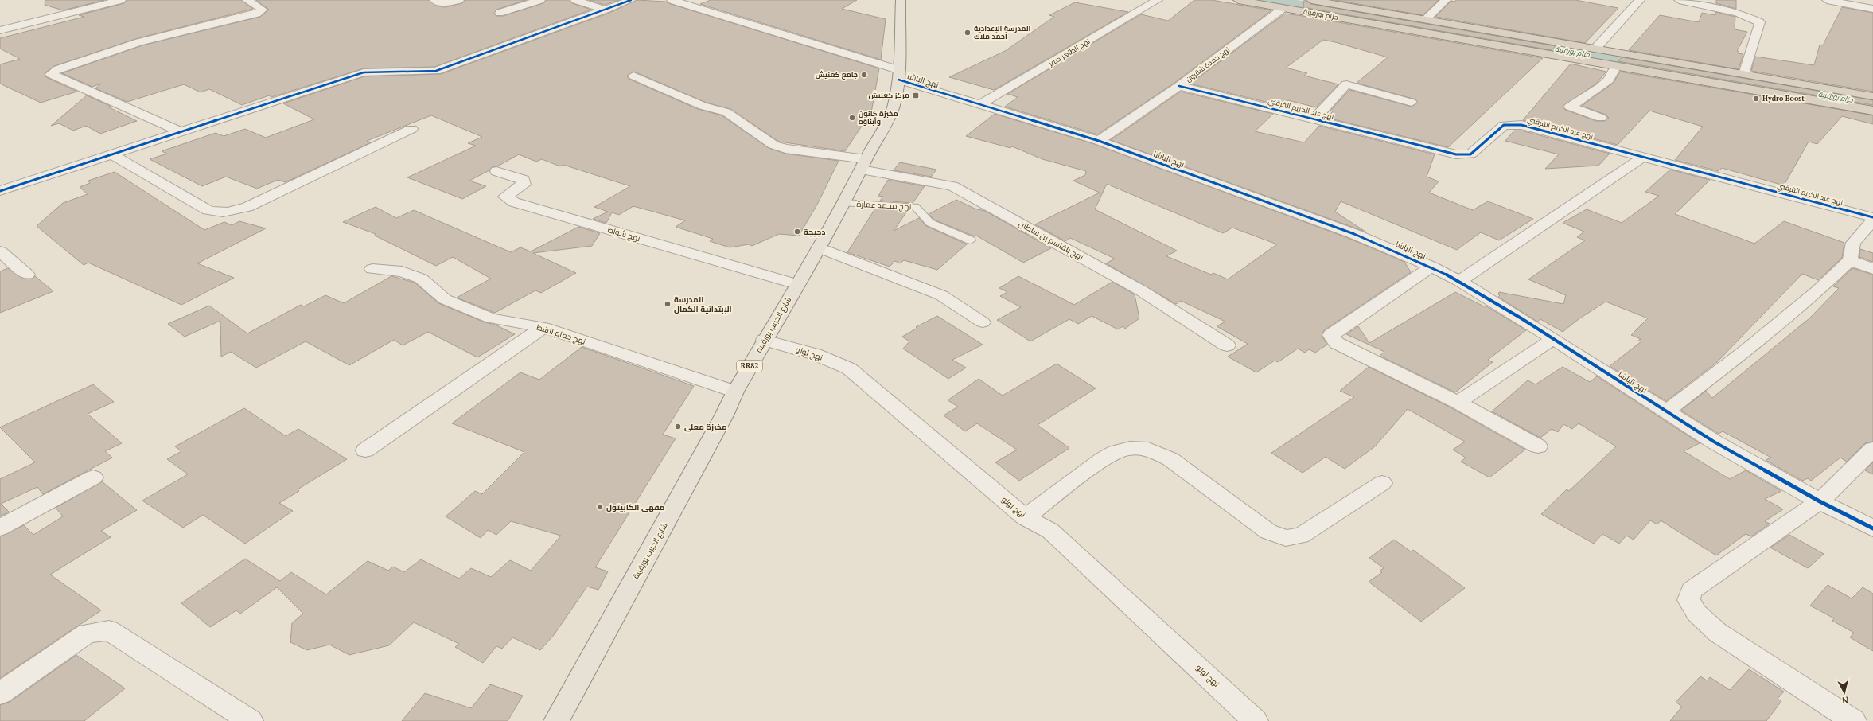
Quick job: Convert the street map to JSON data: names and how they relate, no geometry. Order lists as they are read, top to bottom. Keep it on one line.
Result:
{"streets":{"highway":["حزام بورقيبة"],"main road":["شارع الحبيب بورقيبة","RR82"],"street":["نهج الطاهر صفر","نهج حمدة شقرون","نهج الباشا","نهج عبد الكريم القرقني","نهج شواط","نهج بلقاسم بن سلطان","نهج حمام الشط","نهج لولو"],"lane":["نهج محمد عمارة"]},"crossings":[["حزام بورقيبة","نهج حمدة شقرون"],["نهج الطاهر صفر","نهج الباشا"],["نهج حمدة شقرون","نهج الباشا"],["نهج حمدة شقرون","نهج عبد الكريم القرقني"],["نهج الباشا","شارع الحبيب بورقيبة"],["نهج محمد عمارة","شارع الحبيب بورقيبة"],["نهج شواط","شارع الحبيب بورقيبة"],["نهج بلقاسم بن سلطان","شارع الحبيب بورقيبة"],["شارع الحبيب بورقيبة","نهج حمام الشط"],["شارع الحبيب بورقيبة","نهج لولو"]],"water":["حزام بورقيبة"],"places":{"other":["المدرسة الإعدادية أحمد ملاك","جامع كعنيش","Hydro Boost","مخبزة كانون وأبناؤه","دجيجة","المدرسة الإبتدائية الكمال","مخبزة معلى","مقهى الكابيتول"],"transit":["مركز كعنيش"]},"north":"bottom"}
